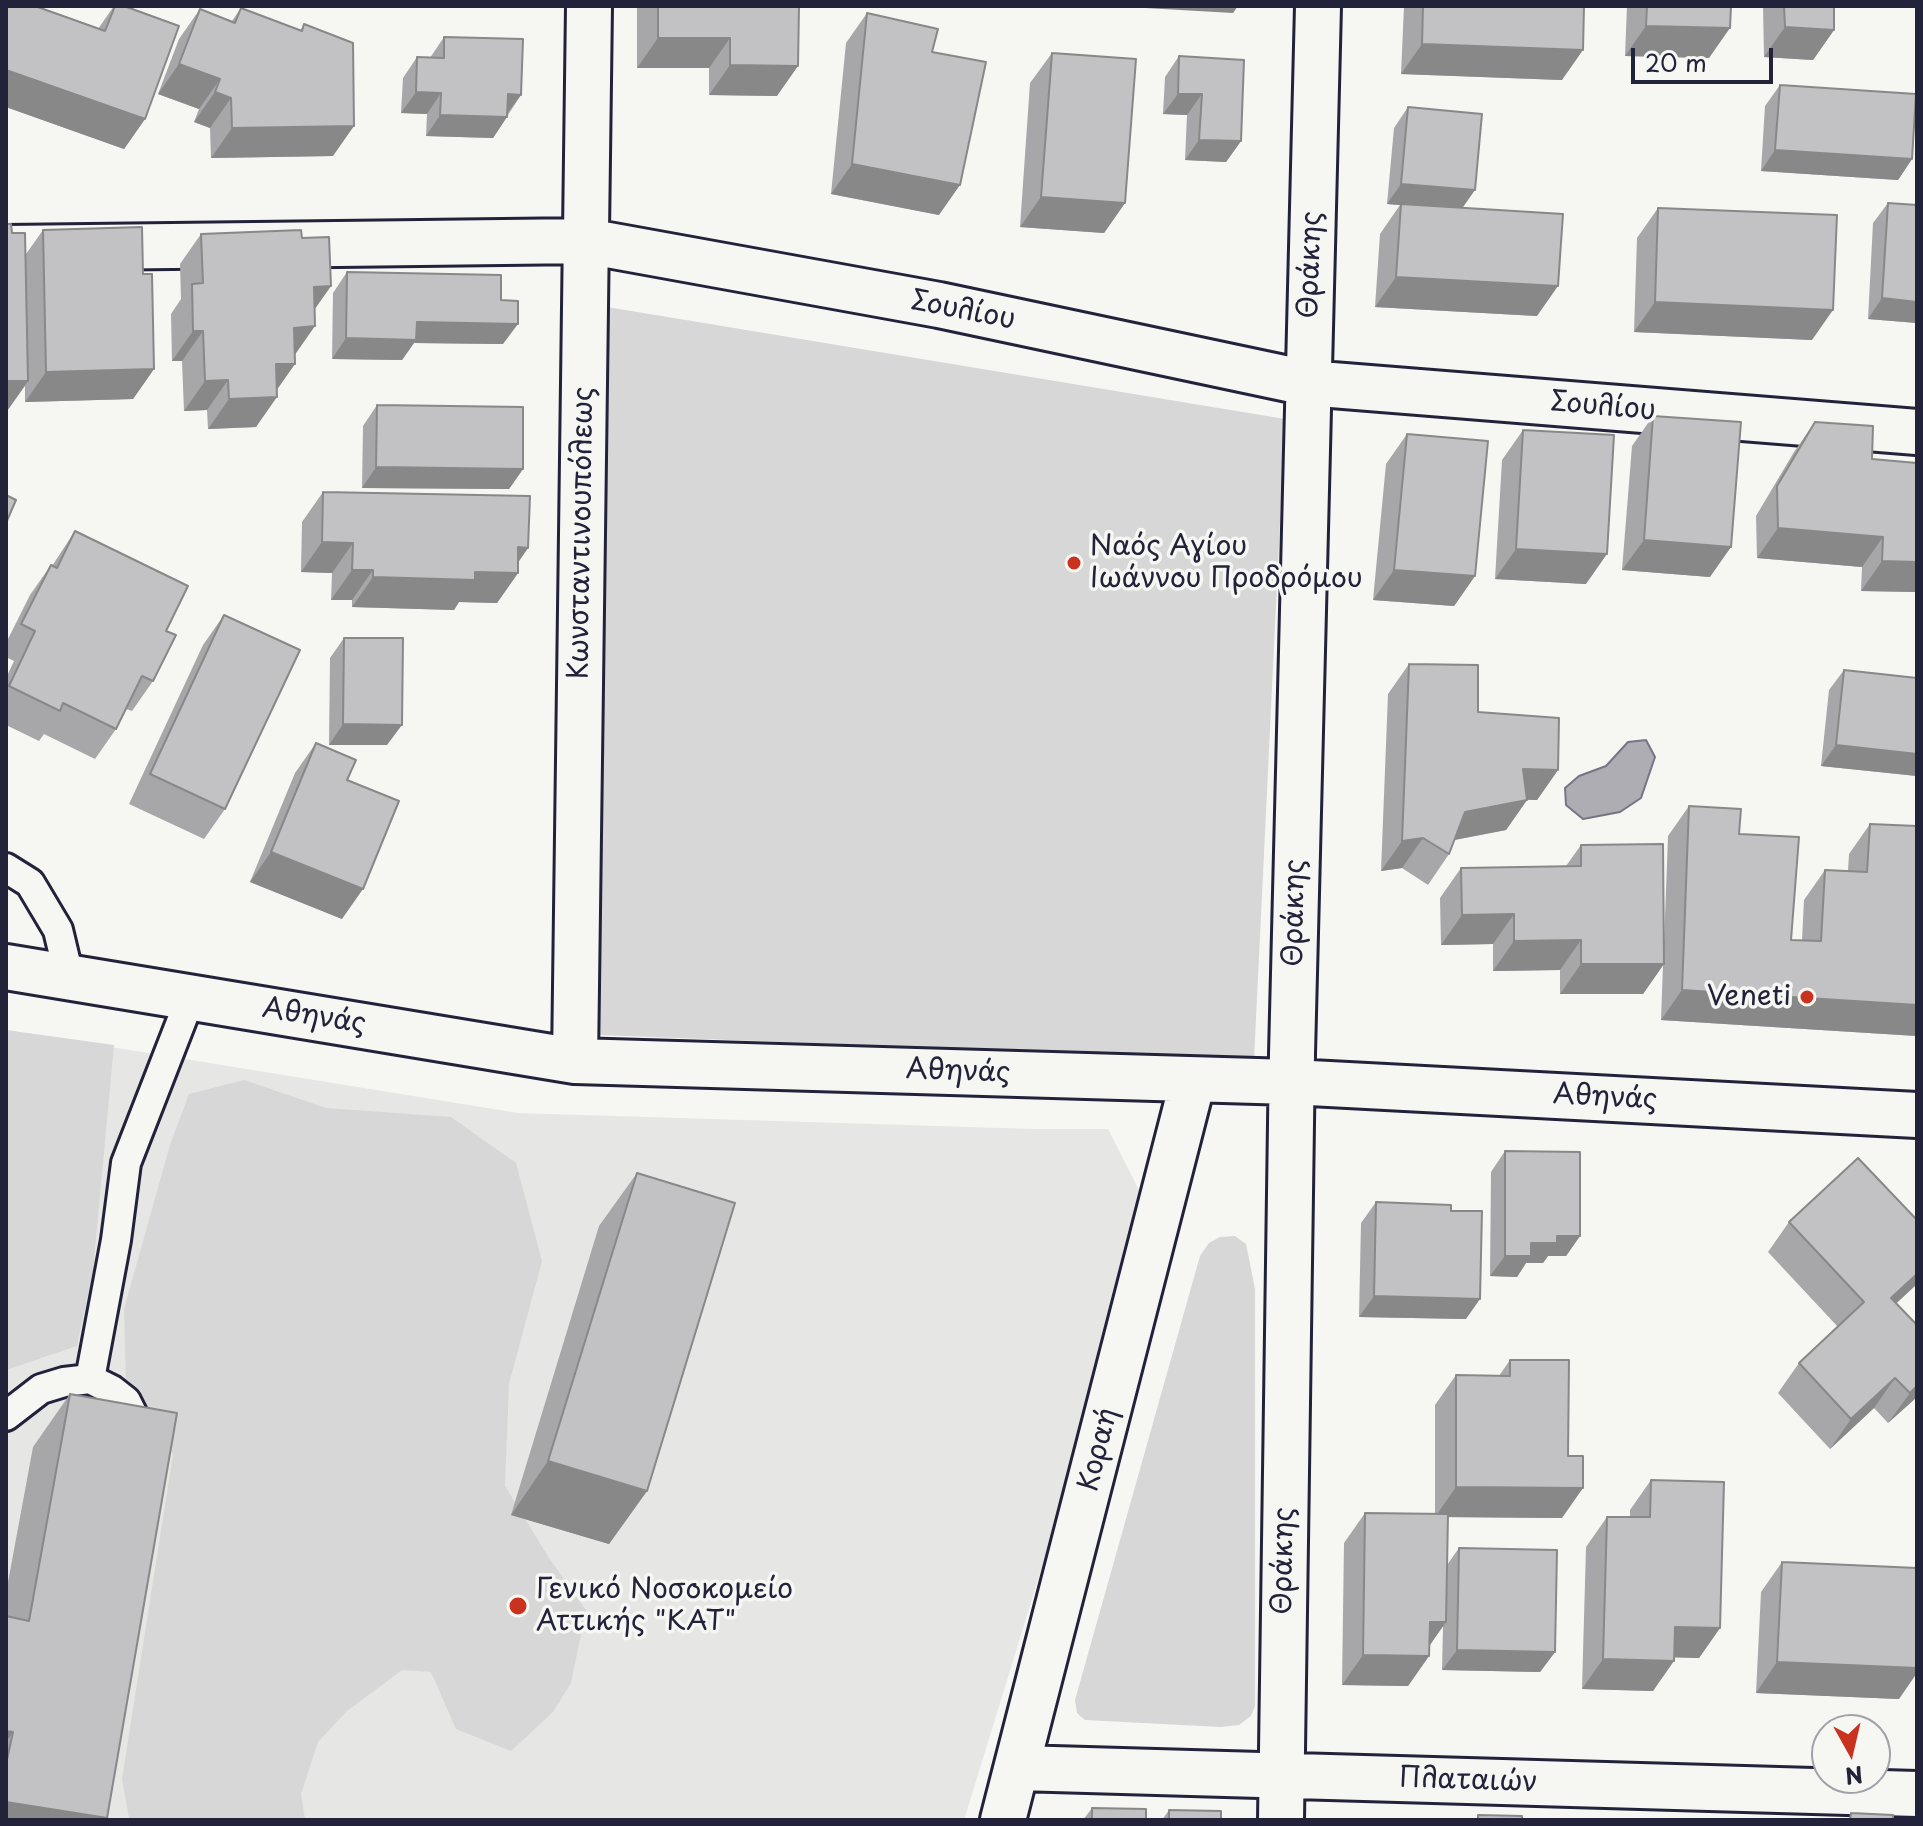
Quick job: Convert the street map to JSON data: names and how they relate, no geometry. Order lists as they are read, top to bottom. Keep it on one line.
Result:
{"streets":{"street":["Θράκης","Σουλίου","Κωνσταντινουπόλεως","Αθηνάς","Κοραή","Πλαταιών"]},"crossings":[["Θράκης","Σουλίου"],["Θράκης","Αθηνάς"],["Θράκης","Πλαταιών"],["Σουλίου","Κωνσταντινουπόλεως"],["Κωνσταντινουπόλεως","Αθηνάς"],["Αθηνάς","Κοραή"],["Κοραή","Πλαταιών"]],"places":["Ναός Αγίου Ιωάννου Προδρόμου","Veneti","Γενικό Νοσοκομείο Αττικής \"ΚΑΤ\""],"scale_bar":"20 m","north":"bottom"}
